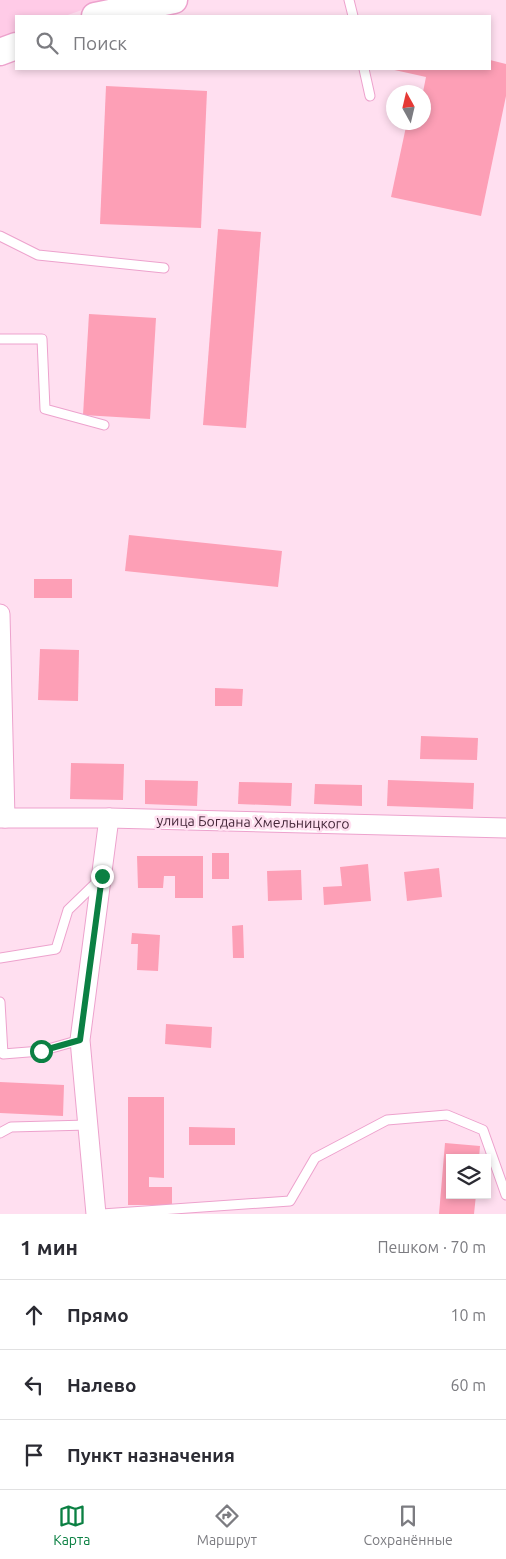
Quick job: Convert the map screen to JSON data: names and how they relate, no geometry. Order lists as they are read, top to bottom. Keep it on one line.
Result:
{"streets":{"street":["улица Богдана Хмельницкого"]},"north":"top","page":{"search":"Поиск","heading":["1 мин","Пешком · 70 m"],"list":[["Прямо","10 m"],["Налево","60 m"],"Пункт назначения"],"nav":["Карта","Маршрут","Сохранённые"]}}
